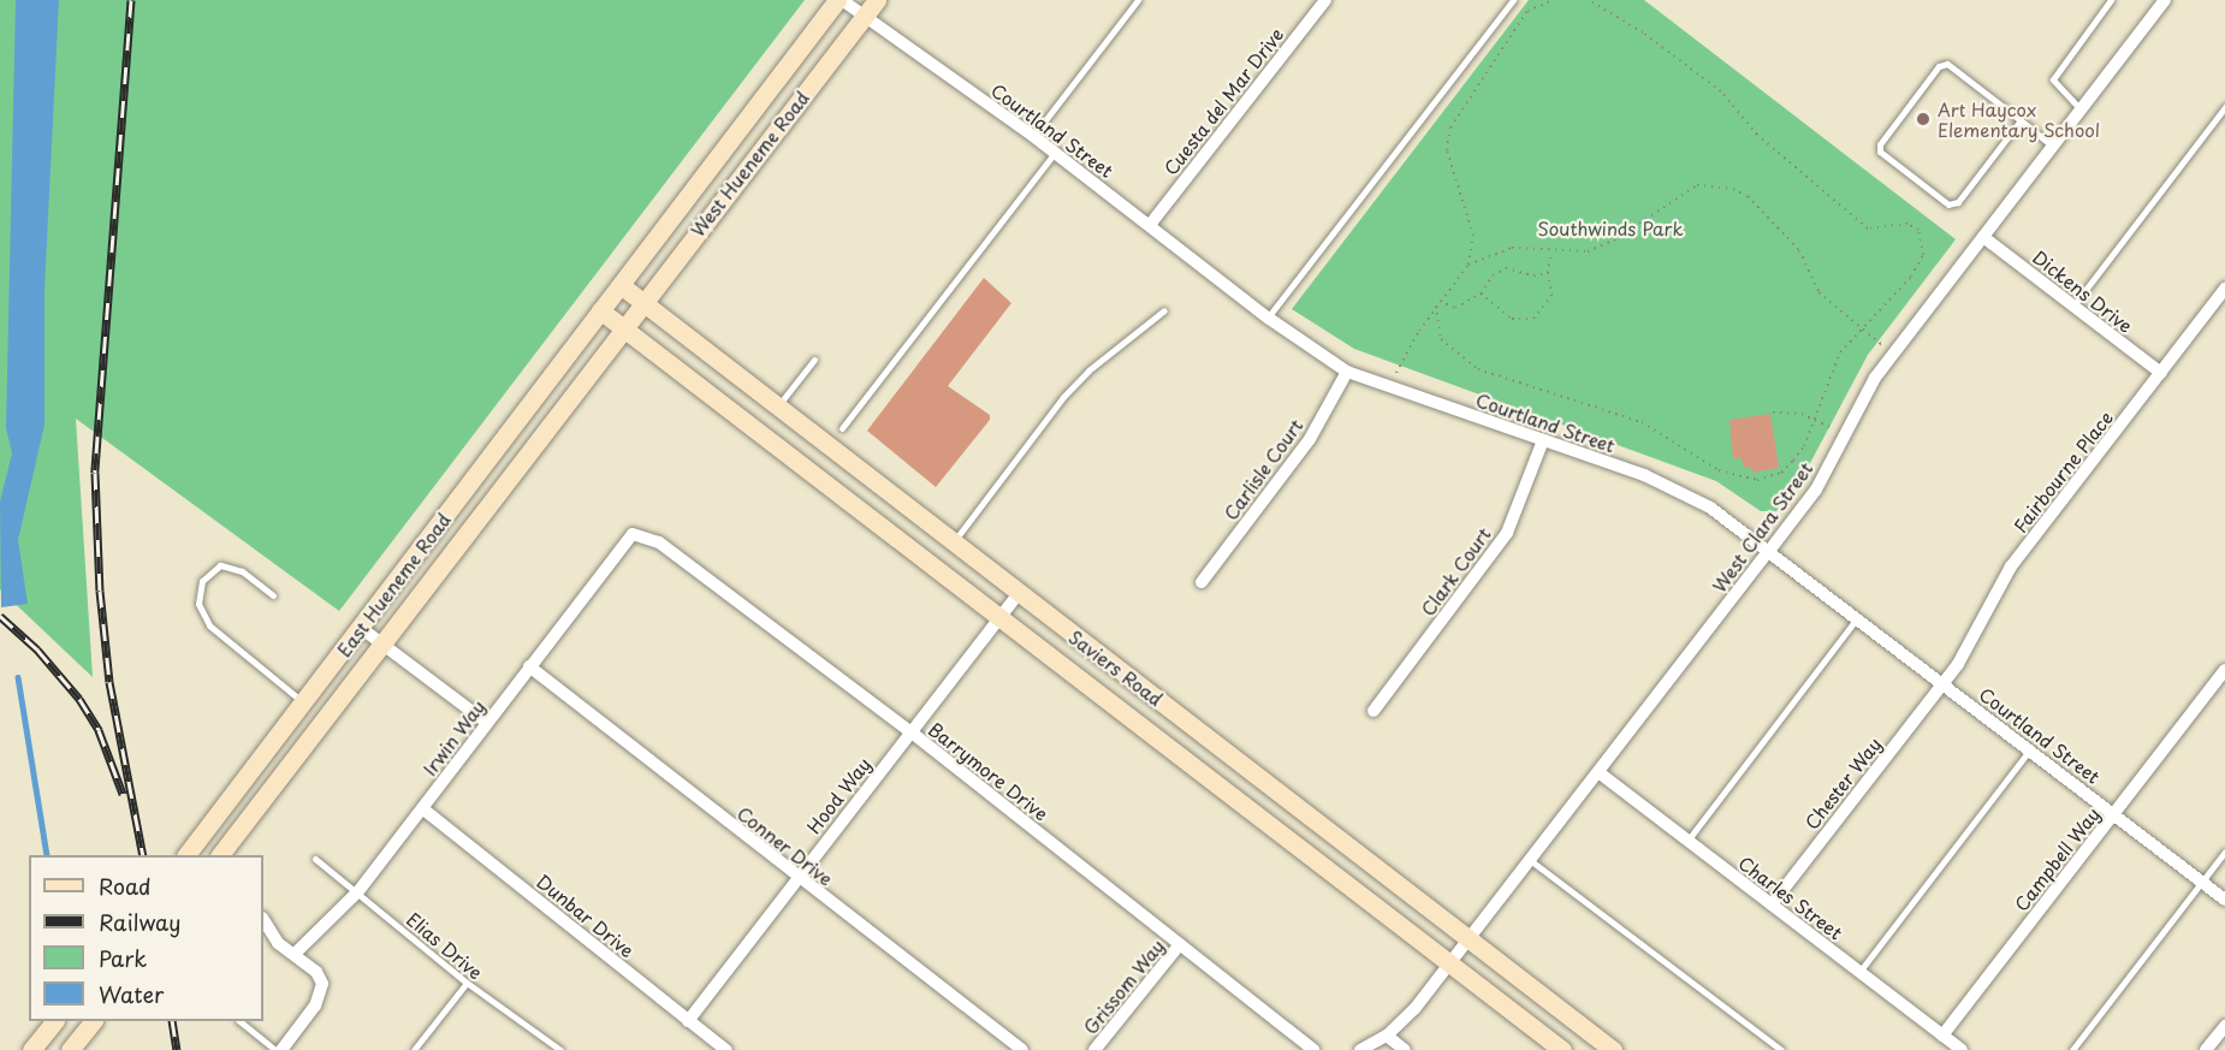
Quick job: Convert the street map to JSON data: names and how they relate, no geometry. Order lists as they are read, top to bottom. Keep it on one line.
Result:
{"streets":{"main road":["West Hueneme Road","East Hueneme Road","Saviers Road"],"street":["Cuesta del Mar Drive","Courtland Street","Dickens Drive","Carlisle Court","Fairbourne Place","West Clara Street","Clark Court","Irwin Way","Barrymore Drive","Chester Way","Hood Way","Conner Drive","Campbell Way","Charles Street","Dunbar Drive","Grissom Way"],"lane":["Elias Drive"]},"crossings":[["Cuesta del Mar Drive","Courtland Street"],["Courtland Street","West Hueneme Road"],["Courtland Street","Carlisle Court"],["Courtland Street","Fairbourne Place"],["Courtland Street","West Clara Street"],["Courtland Street","Clark Court"],["Courtland Street","Chester Way"],["Courtland Street","Campbell Way"],["West Hueneme Road","East Hueneme Road"],["West Hueneme Road","Saviers Road"],["Dickens Drive","Fairbourne Place"],["Dickens Drive","West Clara Street"],["Fairbourne Place","Chester Way"],["West Clara Street","Saviers Road"],["West Clara Street","Charles Street"],["East Hueneme Road","Saviers Road"],["Saviers Road","Hood Way"],["Irwin Way","Barrymore Drive"],["Irwin Way","Conner Drive"],["Irwin Way","Dunbar Drive"],["Irwin Way","Elias Drive"],["Barrymore Drive","Hood Way"],["Barrymore Drive","Grissom Way"],["Chester Way","Charles Street"],["Hood Way","Conner Drive"],["Hood Way","Dunbar Drive"],["Campbell Way","Charles Street"]],"parks":["Southwinds Park"],"places":["Art Haycox Elementary School"],"legend":["Road","Railway","Park","Water"]}
